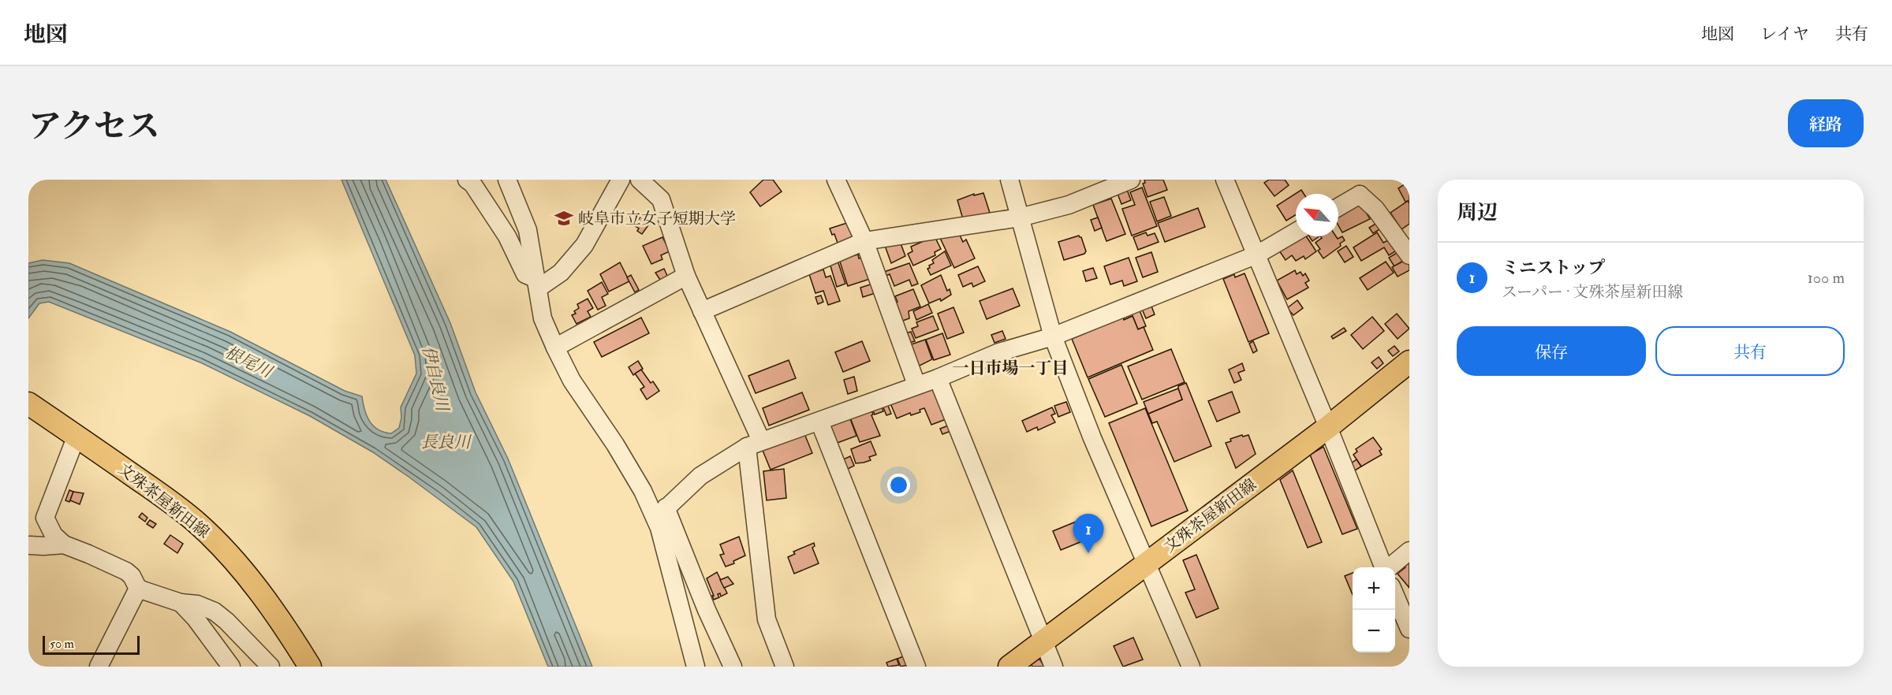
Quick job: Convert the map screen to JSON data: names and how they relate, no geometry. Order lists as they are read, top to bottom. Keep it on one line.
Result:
{"streets":{"main road":["文殊茶屋新田線"]},"districts":["一日市場一丁目"],"water":["根尾川","伊自良川","長良川"],"places":{"school or university":["岐阜市立女子短期大学"]},"scale_bar":"50 m","north":"top left","page":{"header":"地図","nav":["地図","レイヤ","共有"],"title":"アクセス","buttons":["経路",["保存","共有"]],"heading":"周辺","list":[{"mark":"1","name":"ミニストップ","note":"スーパー · 文殊茶屋新田線","value":"100 m"}],"pins":"1","map_buttons":["+","−"],"scale":"50 m"}}
